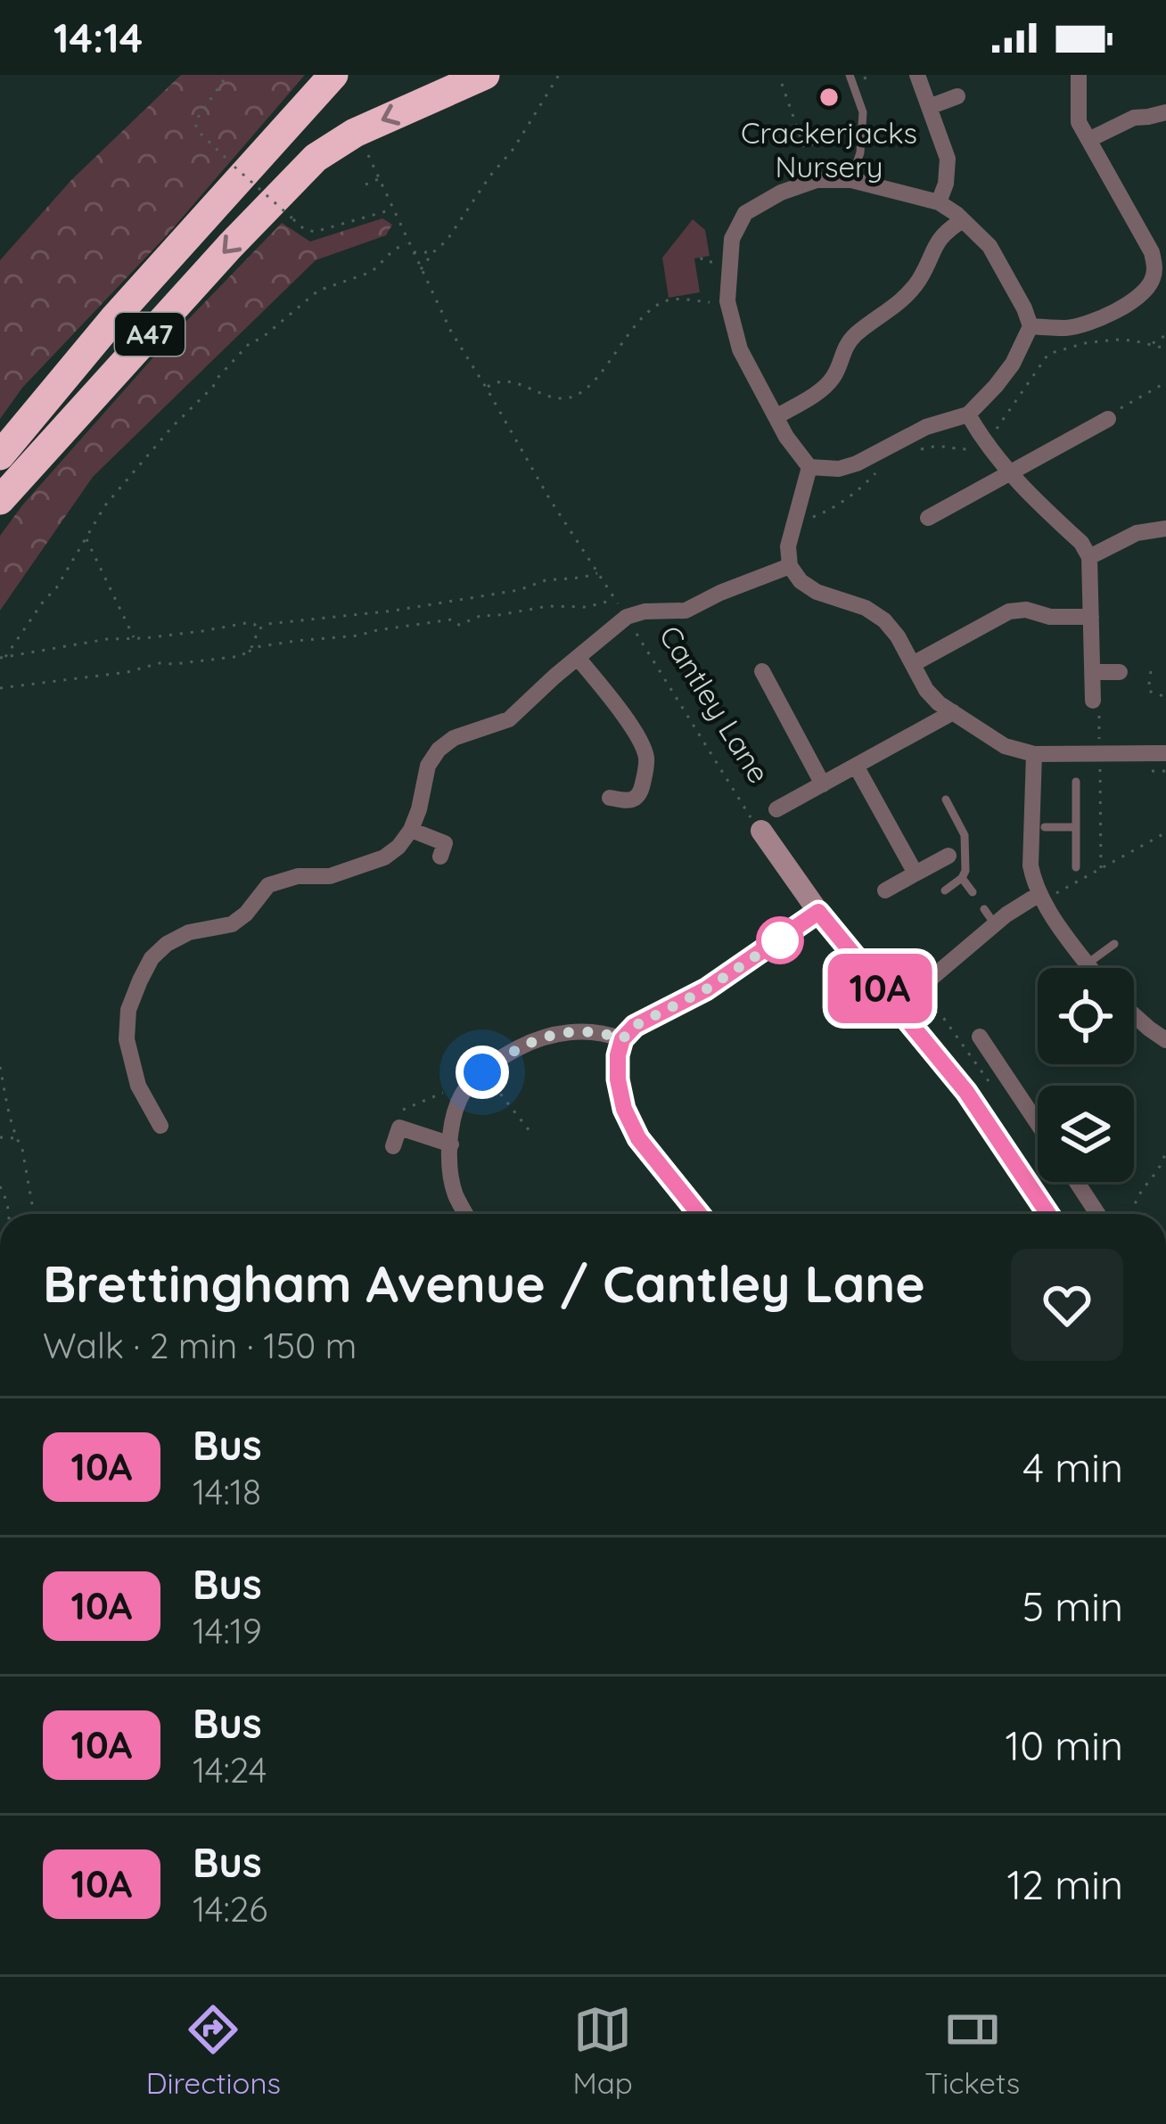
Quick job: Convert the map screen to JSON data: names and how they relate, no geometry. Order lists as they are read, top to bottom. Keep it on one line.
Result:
{"streets":{"highway":["A47"],"street":["Cantley Lane"]},"places":["Crackerjacks Nursery"],"lines":["bus line 10A"],"page":{"status":"14:14","on_map":"10A","heading":["Brettingham Avenue / Cantley Lane","Walk · 2 min · 150 m"],"list":[{"mark":"10A","name":"Bus","note":"14:18","value":"4 min"},{"mark":"10A","name":"Bus","note":"14:19","value":"5 min"},{"mark":"10A","name":"Bus","note":"14:24","value":"10 min"},{"mark":"10A","name":"Bus","note":"14:26","value":"12 min"}],"tabs":["Directions","Map","Tickets"]}}
